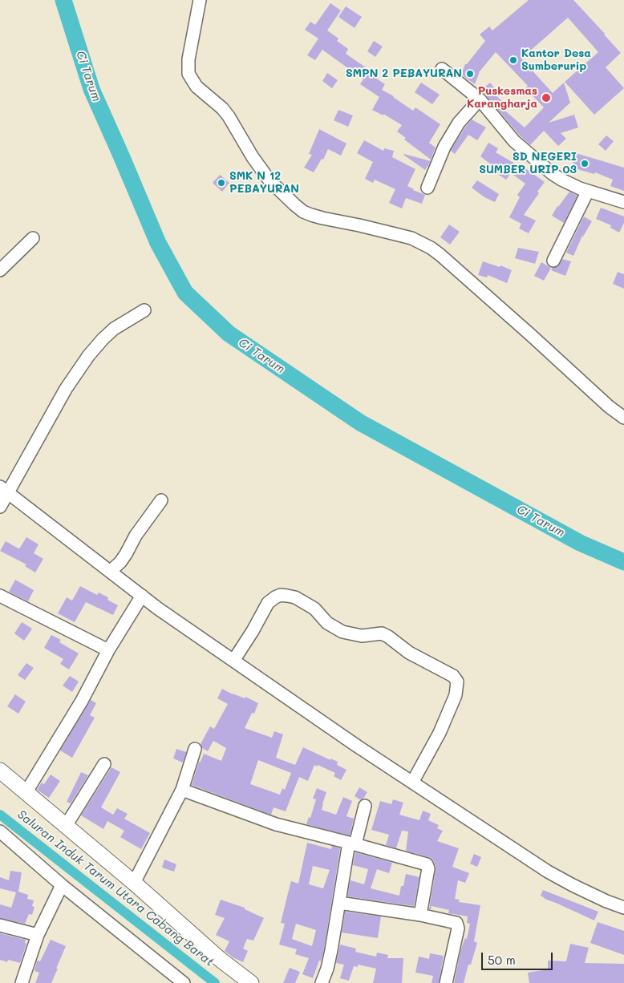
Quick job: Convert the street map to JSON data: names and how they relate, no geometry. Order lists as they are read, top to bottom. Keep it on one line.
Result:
{"water":["Ci Tarum","Saluran Induk Tarum Utara Cabang Barat"],"places":["Kantor Desa Sumberurip","SMPN 2 PEBAYURAN","Puskesmas Karangharja","SD NEGERI SUMBER URIP 03","SMK N 12 PEBAYURAN"],"scale_bar":"50 m"}
